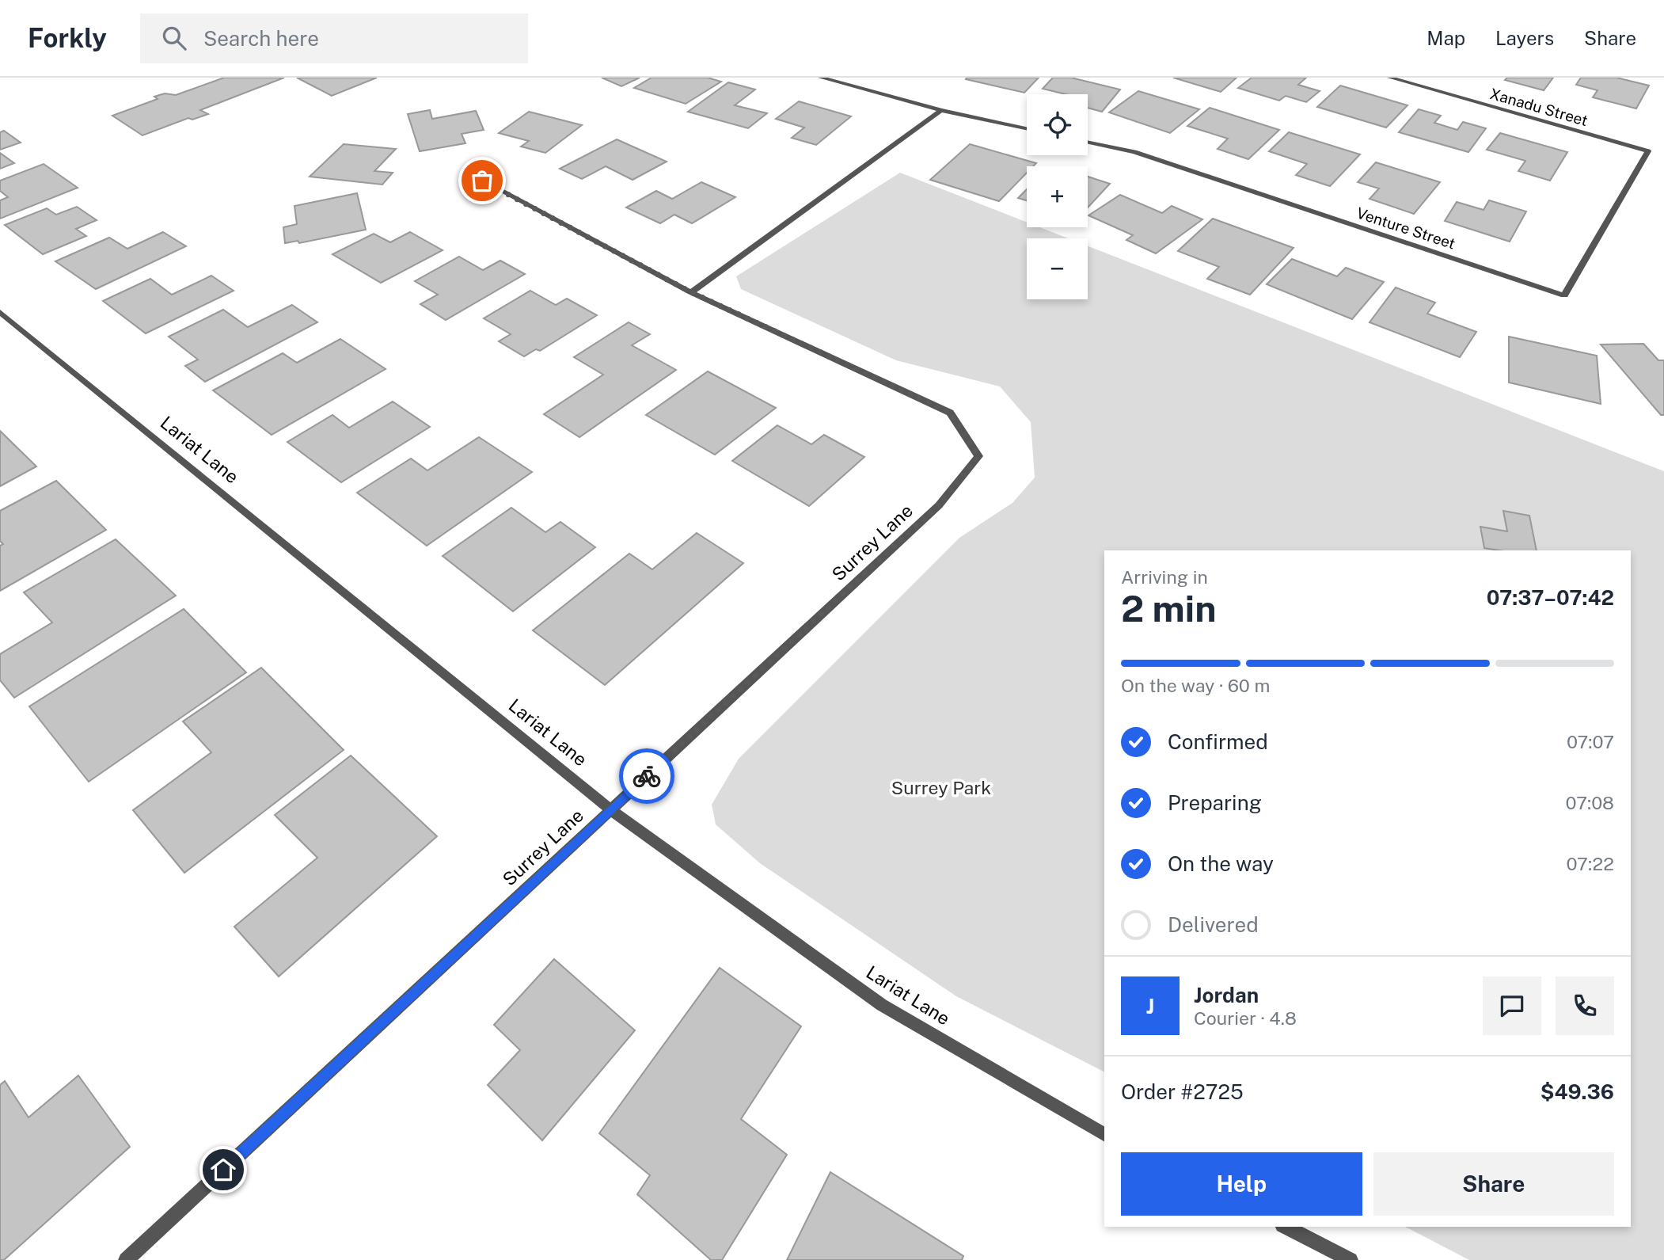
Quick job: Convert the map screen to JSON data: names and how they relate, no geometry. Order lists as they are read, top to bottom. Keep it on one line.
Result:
{"streets":{"street":["Xanadu Street","Venture Street","Lariat Lane","Surrey Lane"]},"crossings":[["Xanadu Street","Venture Street"],["Lariat Lane","Surrey Lane"]],"parks":["Surrey Park"],"page":{"header":"Forkly","search":"Search here","nav":["Map","Layers","Share"],"map_buttons":["+","−"],"heading":["2 min","Arriving in","07:37–07:42"],"panel":["Jordan","Courier · 4.8","Order #2725","$49.36"],"bar":"On the way · 60 m","list":[["Confirmed","07:07"],["Preparing","07:08"],["On the way","07:22"],"Delivered"],"round":"J","buttons":["Help","Share"]}}
